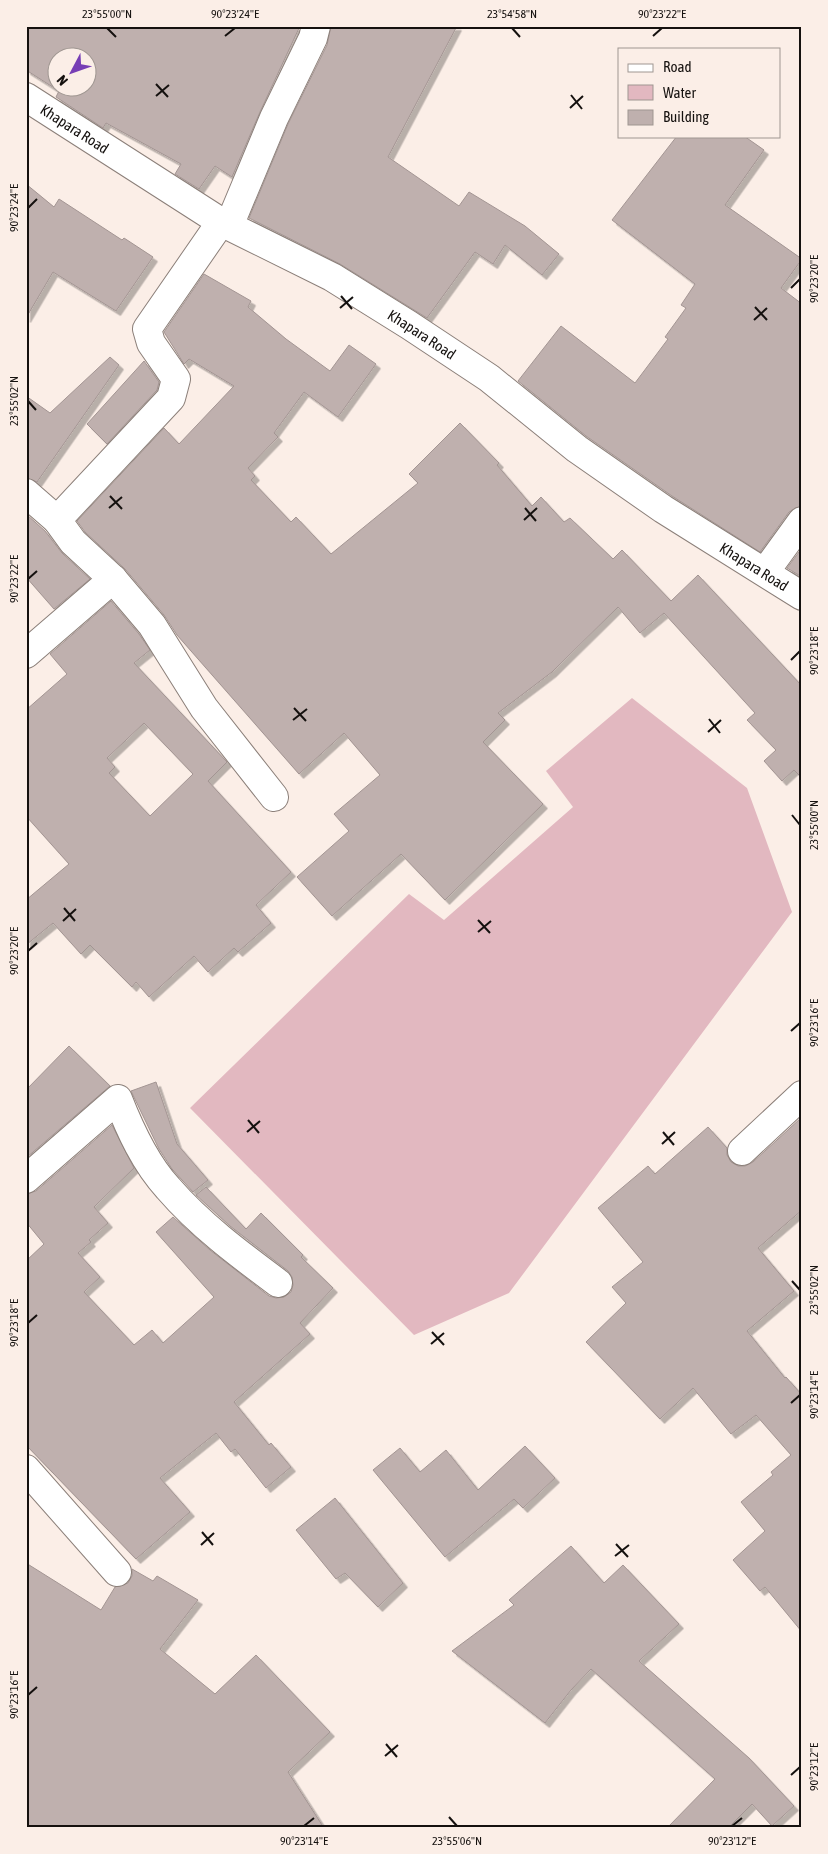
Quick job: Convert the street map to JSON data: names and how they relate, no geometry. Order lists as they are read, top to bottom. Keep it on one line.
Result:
{"streets":{"street":["Khapara Road"]},"legend":["Road","Water","Building"],"north":"bottom left","coordinates":["23°55'00\"N","90°23'24\"E","23°54'58\"N","90°23'22\"E","90°23'20\"E","23°55'02\"N","90°23'18\"E","90°23'16\"E","90°23'14\"E","90°23'12\"E","23°55'06\"N"]}
